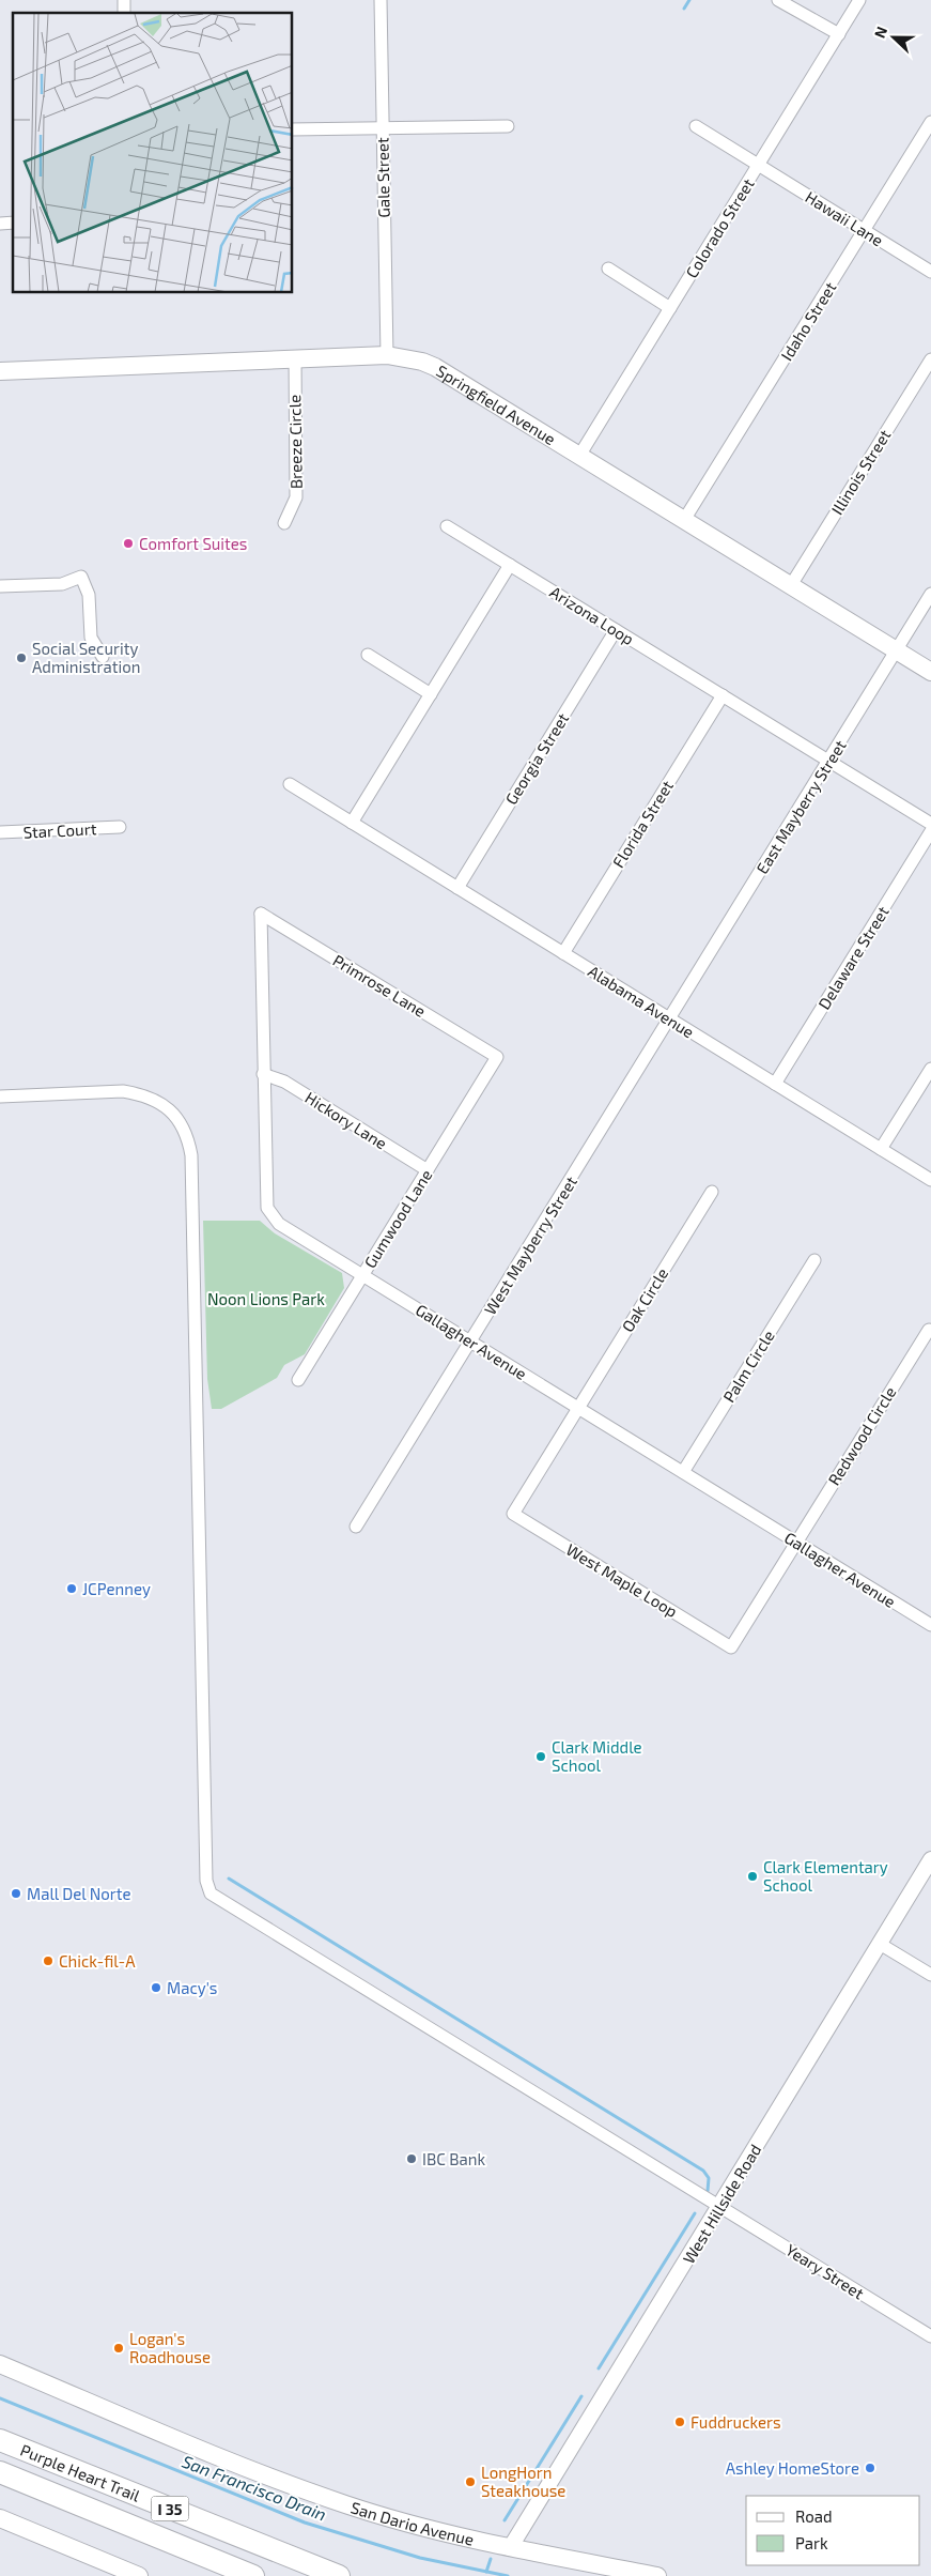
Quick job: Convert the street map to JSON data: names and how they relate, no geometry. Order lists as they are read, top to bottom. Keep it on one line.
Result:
{"streets":{"highway":["Purple Heart Trail","I 35"],"main road":["Springfield Avenue","San Dario Avenue"],"street":["Gale Street","Hawaii Lane","Colorado Street","Idaho Street","Breeze Circle","Illinois Street","Arizona Loop","Georgia Street","East Mayberry Street","Florida Street","Star Court","Delaware Street","Primrose Lane","Alabama Avenue","Hickory Lane","Gumwood Lane","West Mayberry Street","Oak Circle","Gallagher Avenue","Palm Circle","Redwood Circle","West Maple Loop","West Hillside Road","Yeary Street"]},"crossings":[["Gale Street","Springfield Avenue"],["Hawaii Lane","Colorado Street"],["Hawaii Lane","Idaho Street"],["Colorado Street","Springfield Avenue"],["Idaho Street","Springfield Avenue"],["Springfield Avenue","Breeze Circle"],["Springfield Avenue","Illinois Street"],["Springfield Avenue","East Mayberry Street"],["Arizona Loop","Georgia Street"],["Arizona Loop","East Mayberry Street"],["Arizona Loop","Florida Street"],["Georgia Street","Alabama Avenue"],["East Mayberry Street","Alabama Avenue"],["East Mayberry Street","West Mayberry Street"],["Florida Street","Alabama Avenue"],["Delaware Street","Alabama Avenue"],["Primrose Lane","Gumwood Lane"],["Primrose Lane","Gallagher Avenue"],["Alabama Avenue","West Mayberry Street"],["Hickory Lane","Gumwood Lane"],["Hickory Lane","Gallagher Avenue"],["Gumwood Lane","Gallagher Avenue"],["West Mayberry Street","Gallagher Avenue"],["Oak Circle","Gallagher Avenue"],["Oak Circle","West Maple Loop"],["Gallagher Avenue","Palm Circle"],["Gallagher Avenue","Redwood Circle"],["Gallagher Avenue","West Maple Loop"],["Redwood Circle","West Maple Loop"],["West Hillside Road","Yeary Street"],["West Hillside Road","San Dario Avenue"]],"water":["San Francisco Drain"],"parks":["Noon Lions Park"],"places":["Comfort Suites","Social Security Administration","JCPenney","Clark Middle School","Clark Elementary School","Mall Del Norte","Chick-fil-A","Macy's","IBC Bank","Logan's Roadhouse","Fuddruckers","Ashley HomeStore","LongHorn Steakhouse"],"legend":["Road","Park"],"north":"left"}
